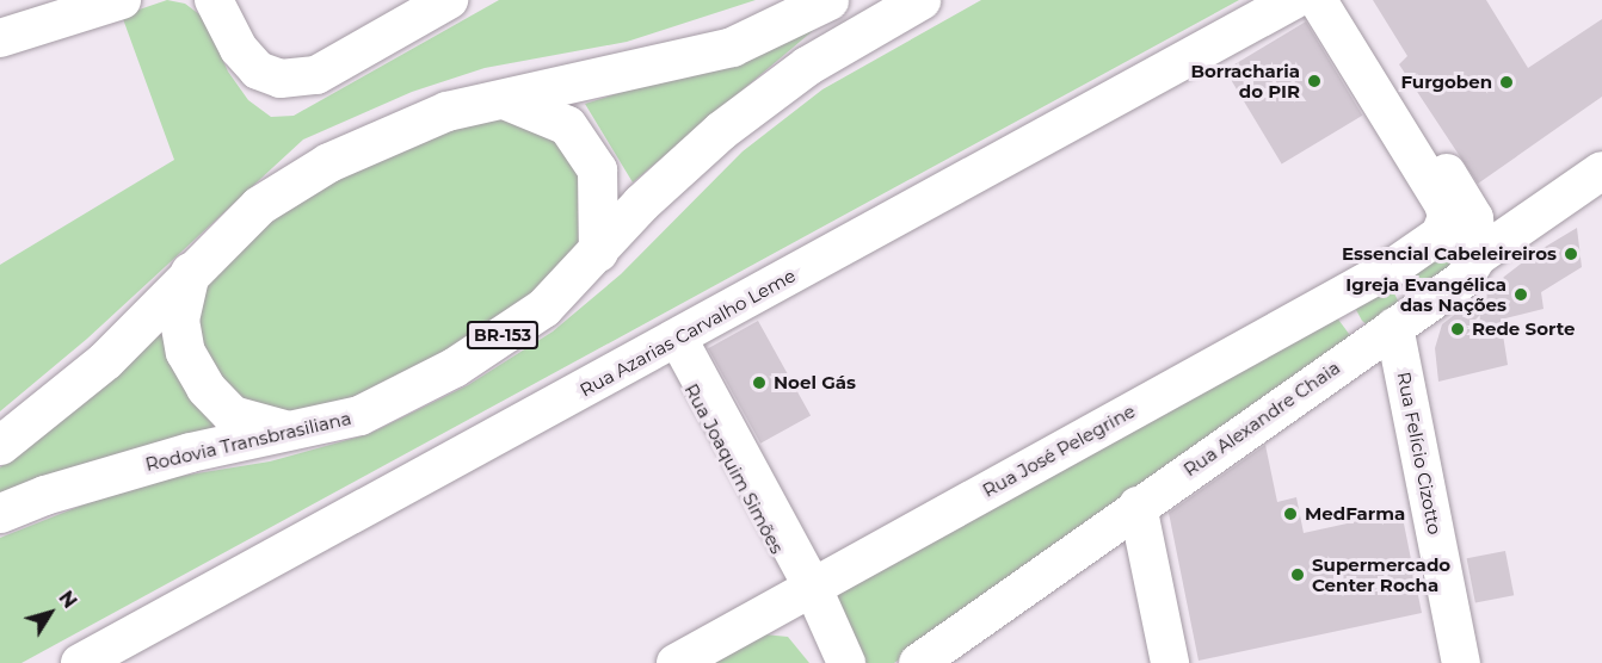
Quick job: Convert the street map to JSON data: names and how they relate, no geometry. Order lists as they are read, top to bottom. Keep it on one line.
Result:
{"streets":{"highway":["BR-153","Rodovia Transbrasiliana"],"street":["Rua Azarias Carvalho Leme","Rua Alexandre Chaia","Rua José Pelegrine","Rua Felício Cizotto","Rua Joaquim Simões"]},"crossings":[["Rua Azarias Carvalho Leme","Rua Joaquim Simões"],["Rua Alexandre Chaia","Rua Felício Cizotto"],["Rua José Pelegrine","Rua Felício Cizotto"],["Rua José Pelegrine","Rua Joaquim Simões"]],"places":["Borracharia do PIR","Furgoben","Essencial Cabeleireiros","Igreja Evangélica das Nações","Rede Sorte","Noel Gás","MedFarma","Supermercado Center Rocha"],"north":"top right"}
